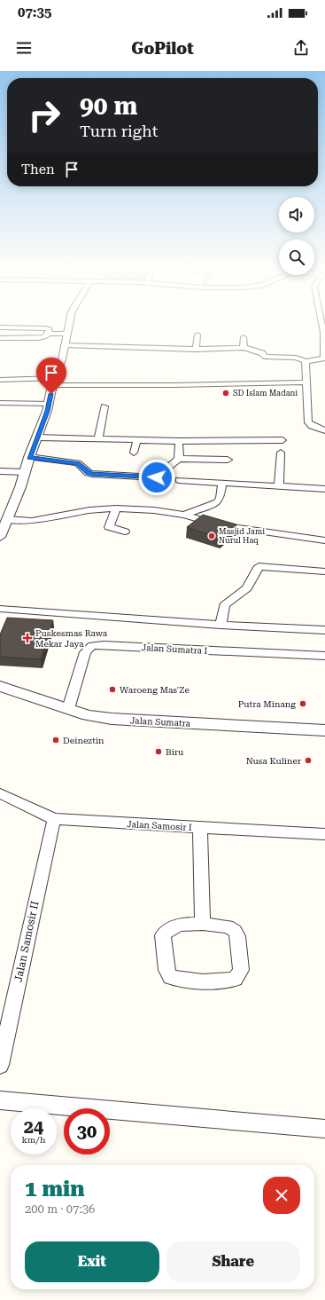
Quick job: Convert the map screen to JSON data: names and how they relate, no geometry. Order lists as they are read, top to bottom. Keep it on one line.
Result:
{"streets":{"street":["Jalan Sumatra I","Jalan Sumatra","Jalan Samosir I","Jalan Samosir II"]},"crossings":[["Jalan Sumatra I","Jalan Sumatra"],["Jalan Samosir I","Jalan Samosir II"]],"places":{"other":["SD Islam Madani","Masjid Jami Nurul Haq","Waroeng Mas'Ze","Putra Minang","Deineztin","Biru","Nusa Kuliner"],"health":["Puskesmas Rawa Mekar Jaya"]},"page":{"status":"07:35","header":"GoPilot","turn":["90 m","Turn right"],"then":"Then","speed":"24 km/h","limit":"30","heading":["1 min","200 m · 07:36"],"buttons":["Exit","Share"]}}
